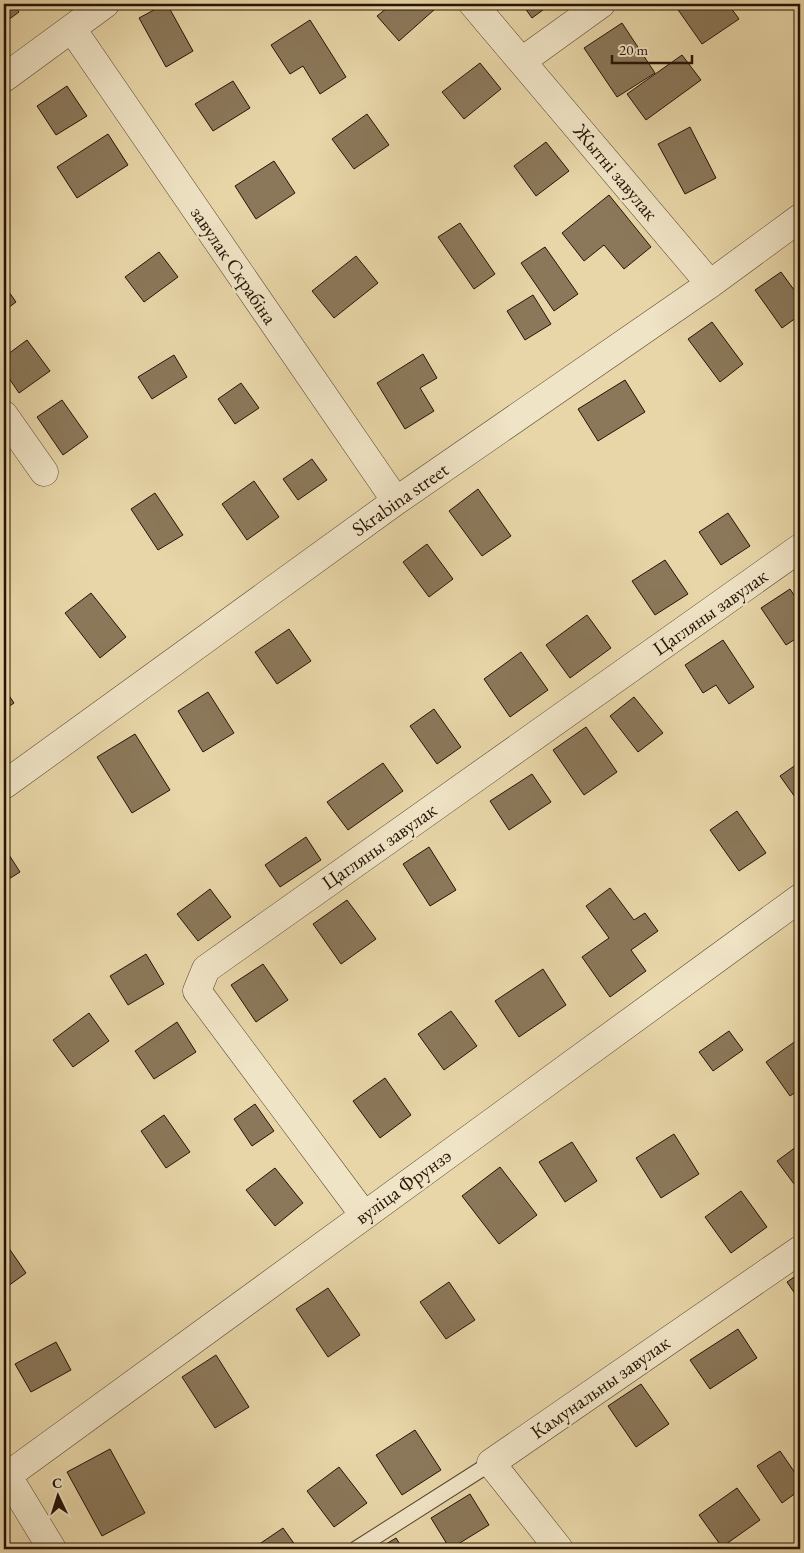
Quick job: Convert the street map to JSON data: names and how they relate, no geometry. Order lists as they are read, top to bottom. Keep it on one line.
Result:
{"streets":{"street":["Жытні завулак","завулак Скрабіна","Skrabina street","Цагляны завулак","вуліца Фрунзэ","Камунальны завулак"]},"crossings":[["Жытні завулак","Skrabina street"],["завулак Скрабіна","Skrabina street"],["Цагляны завулак","вуліца Фрунзэ"]],"scale_bar":"20 m","north":"top"}
